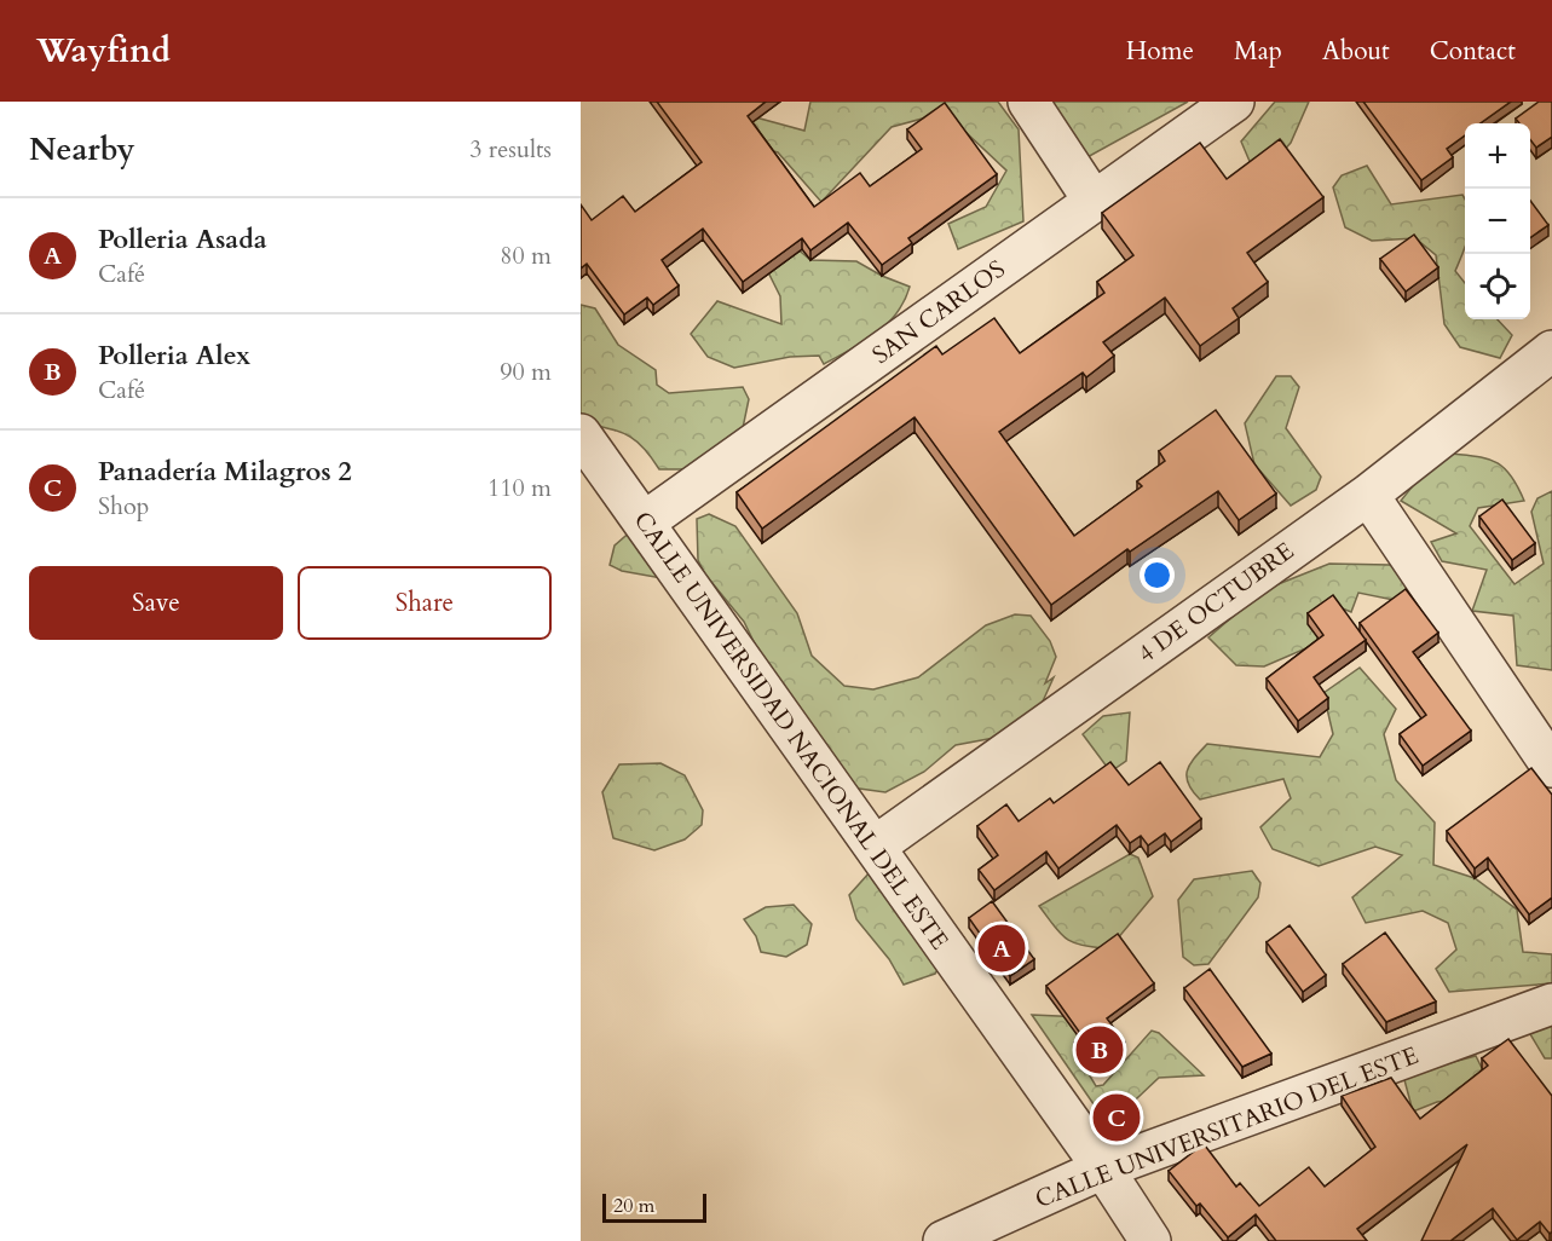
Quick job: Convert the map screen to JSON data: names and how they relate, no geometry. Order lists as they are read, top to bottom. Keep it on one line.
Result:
{"streets":{"street":["SAN CARLOS","4 DE OCTUBRE","CALLE UNIVERSIDAD NACIONAL DEL ESTE","CALLE UNIVERSITARIO DEL ESTE"]},"crossings":[["SAN CARLOS","CALLE UNIVERSIDAD NACIONAL DEL ESTE"],["4 DE OCTUBRE","CALLE UNIVERSIDAD NACIONAL DEL ESTE"],["CALLE UNIVERSIDAD NACIONAL DEL ESTE","CALLE UNIVERSITARIO DEL ESTE"]],"scale_bar":"20 m","page":{"header":"Wayfind","nav":["Home","Map","About","Contact"],"heading":["Nearby","3 results"],"map_buttons":["+","−"],"list":[{"mark":"A","name":"Polleria Asada","note":"Café","value":"80 m"},{"mark":"B","name":"Polleria Alex","note":"Café","value":"90 m"},{"mark":"C","name":"Panadería Milagros 2","note":"Shop","value":"110 m"}],"buttons":["Save","Share"],"pins":["A","B","C"],"scale":"20 m"}}
